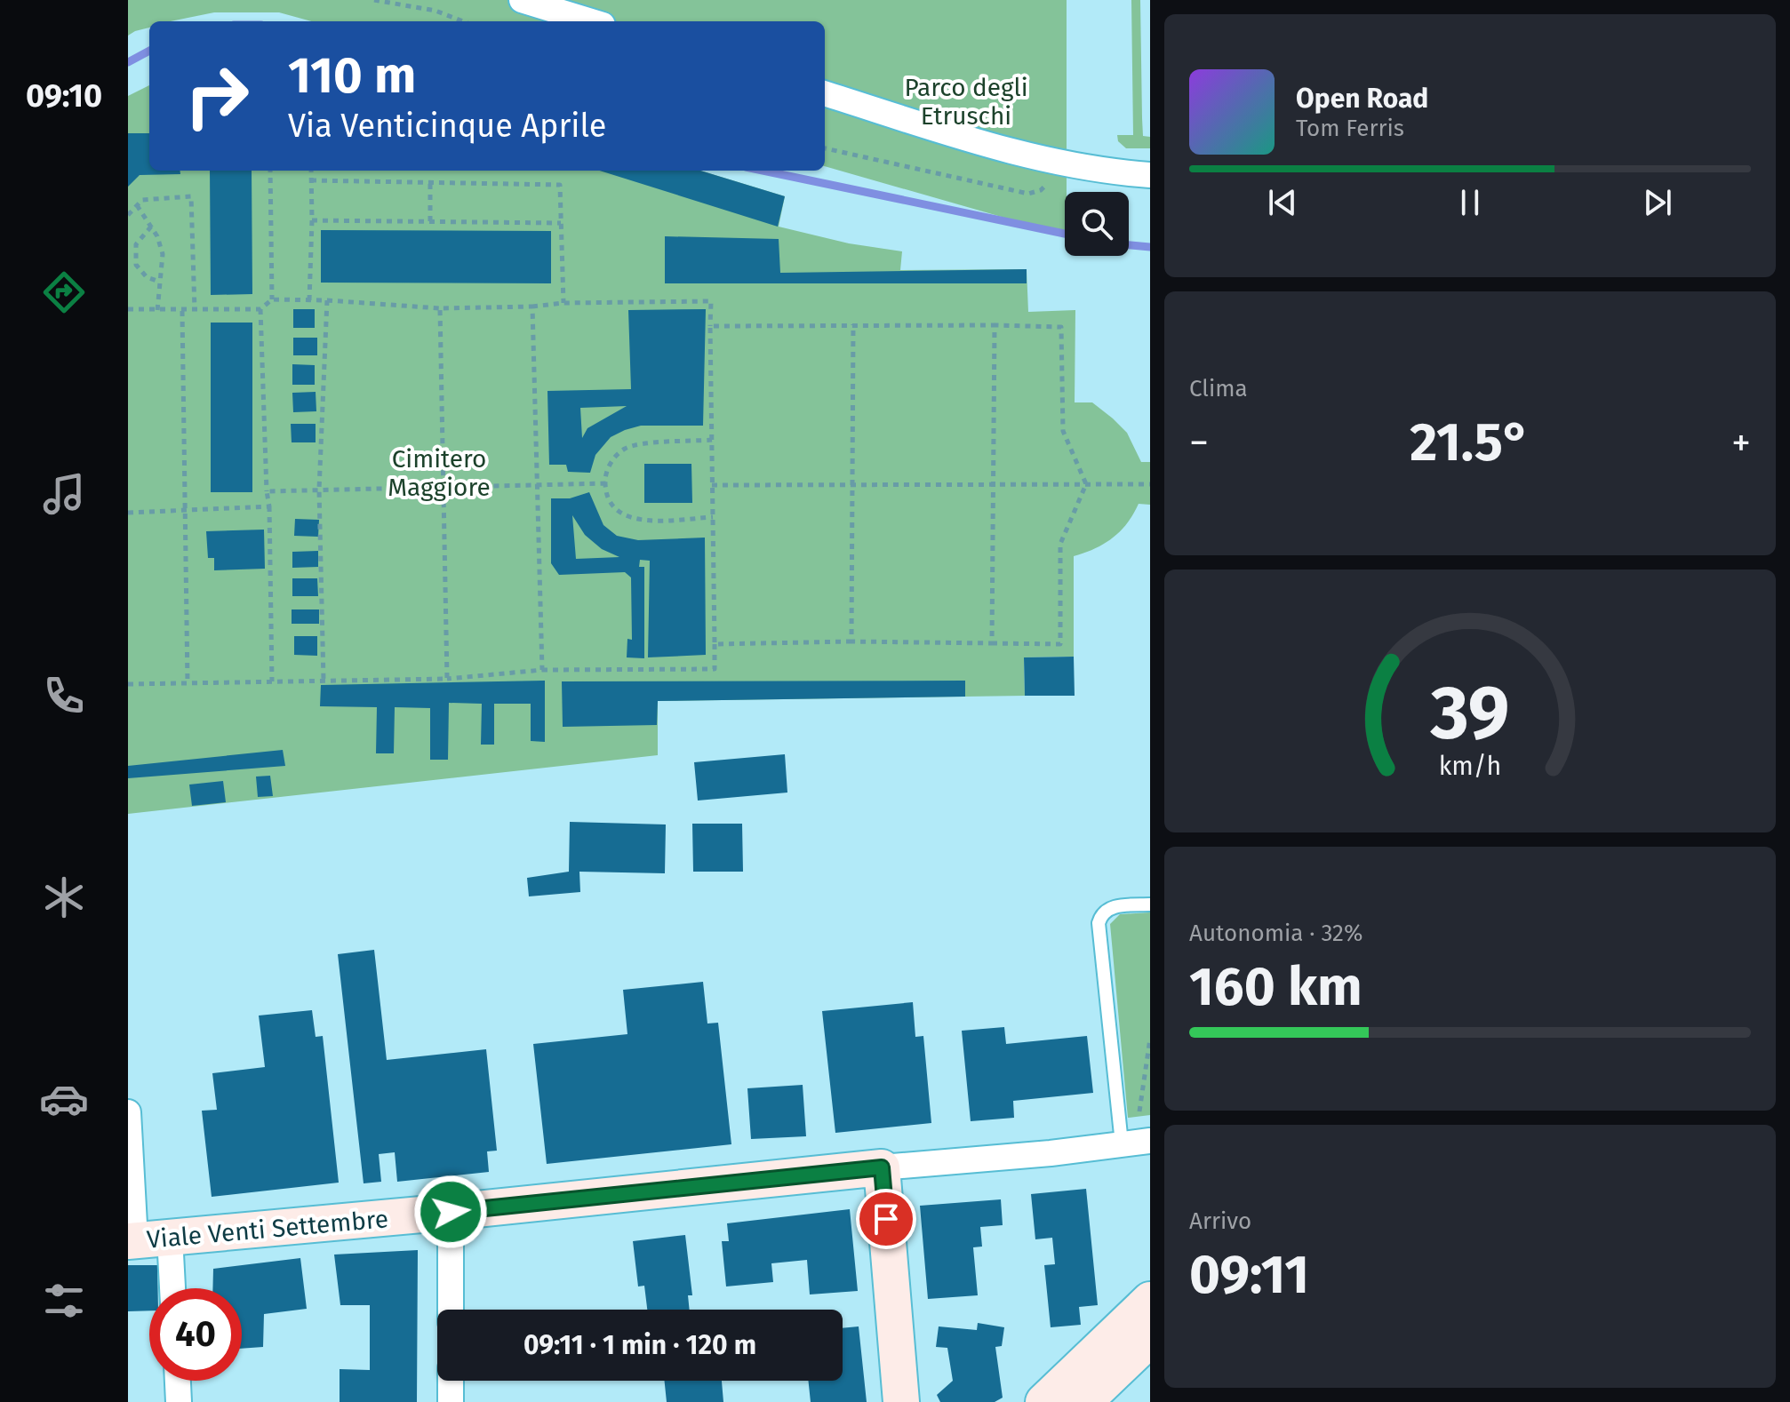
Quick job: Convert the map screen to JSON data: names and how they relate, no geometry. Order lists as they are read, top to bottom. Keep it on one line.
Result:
{"streets":{"street":["Viale Venti Settembre"]},"parks":["Parco degli Etruschi","Cimitero Maggiore"],"page":{"tabs":"09:10","turn":["110 m","Via Venticinque Aprile"],"song":["Open Road","Tom Ferris"],"tile":["Clima",["Autonomia · 32%","160 km"],["Arrivo","09:11"]],"heat":["−","21.5°","+"],"limit":"40","trip":"09:11 · 1 min · 120 m","gauge":["39","km/h"]}}
